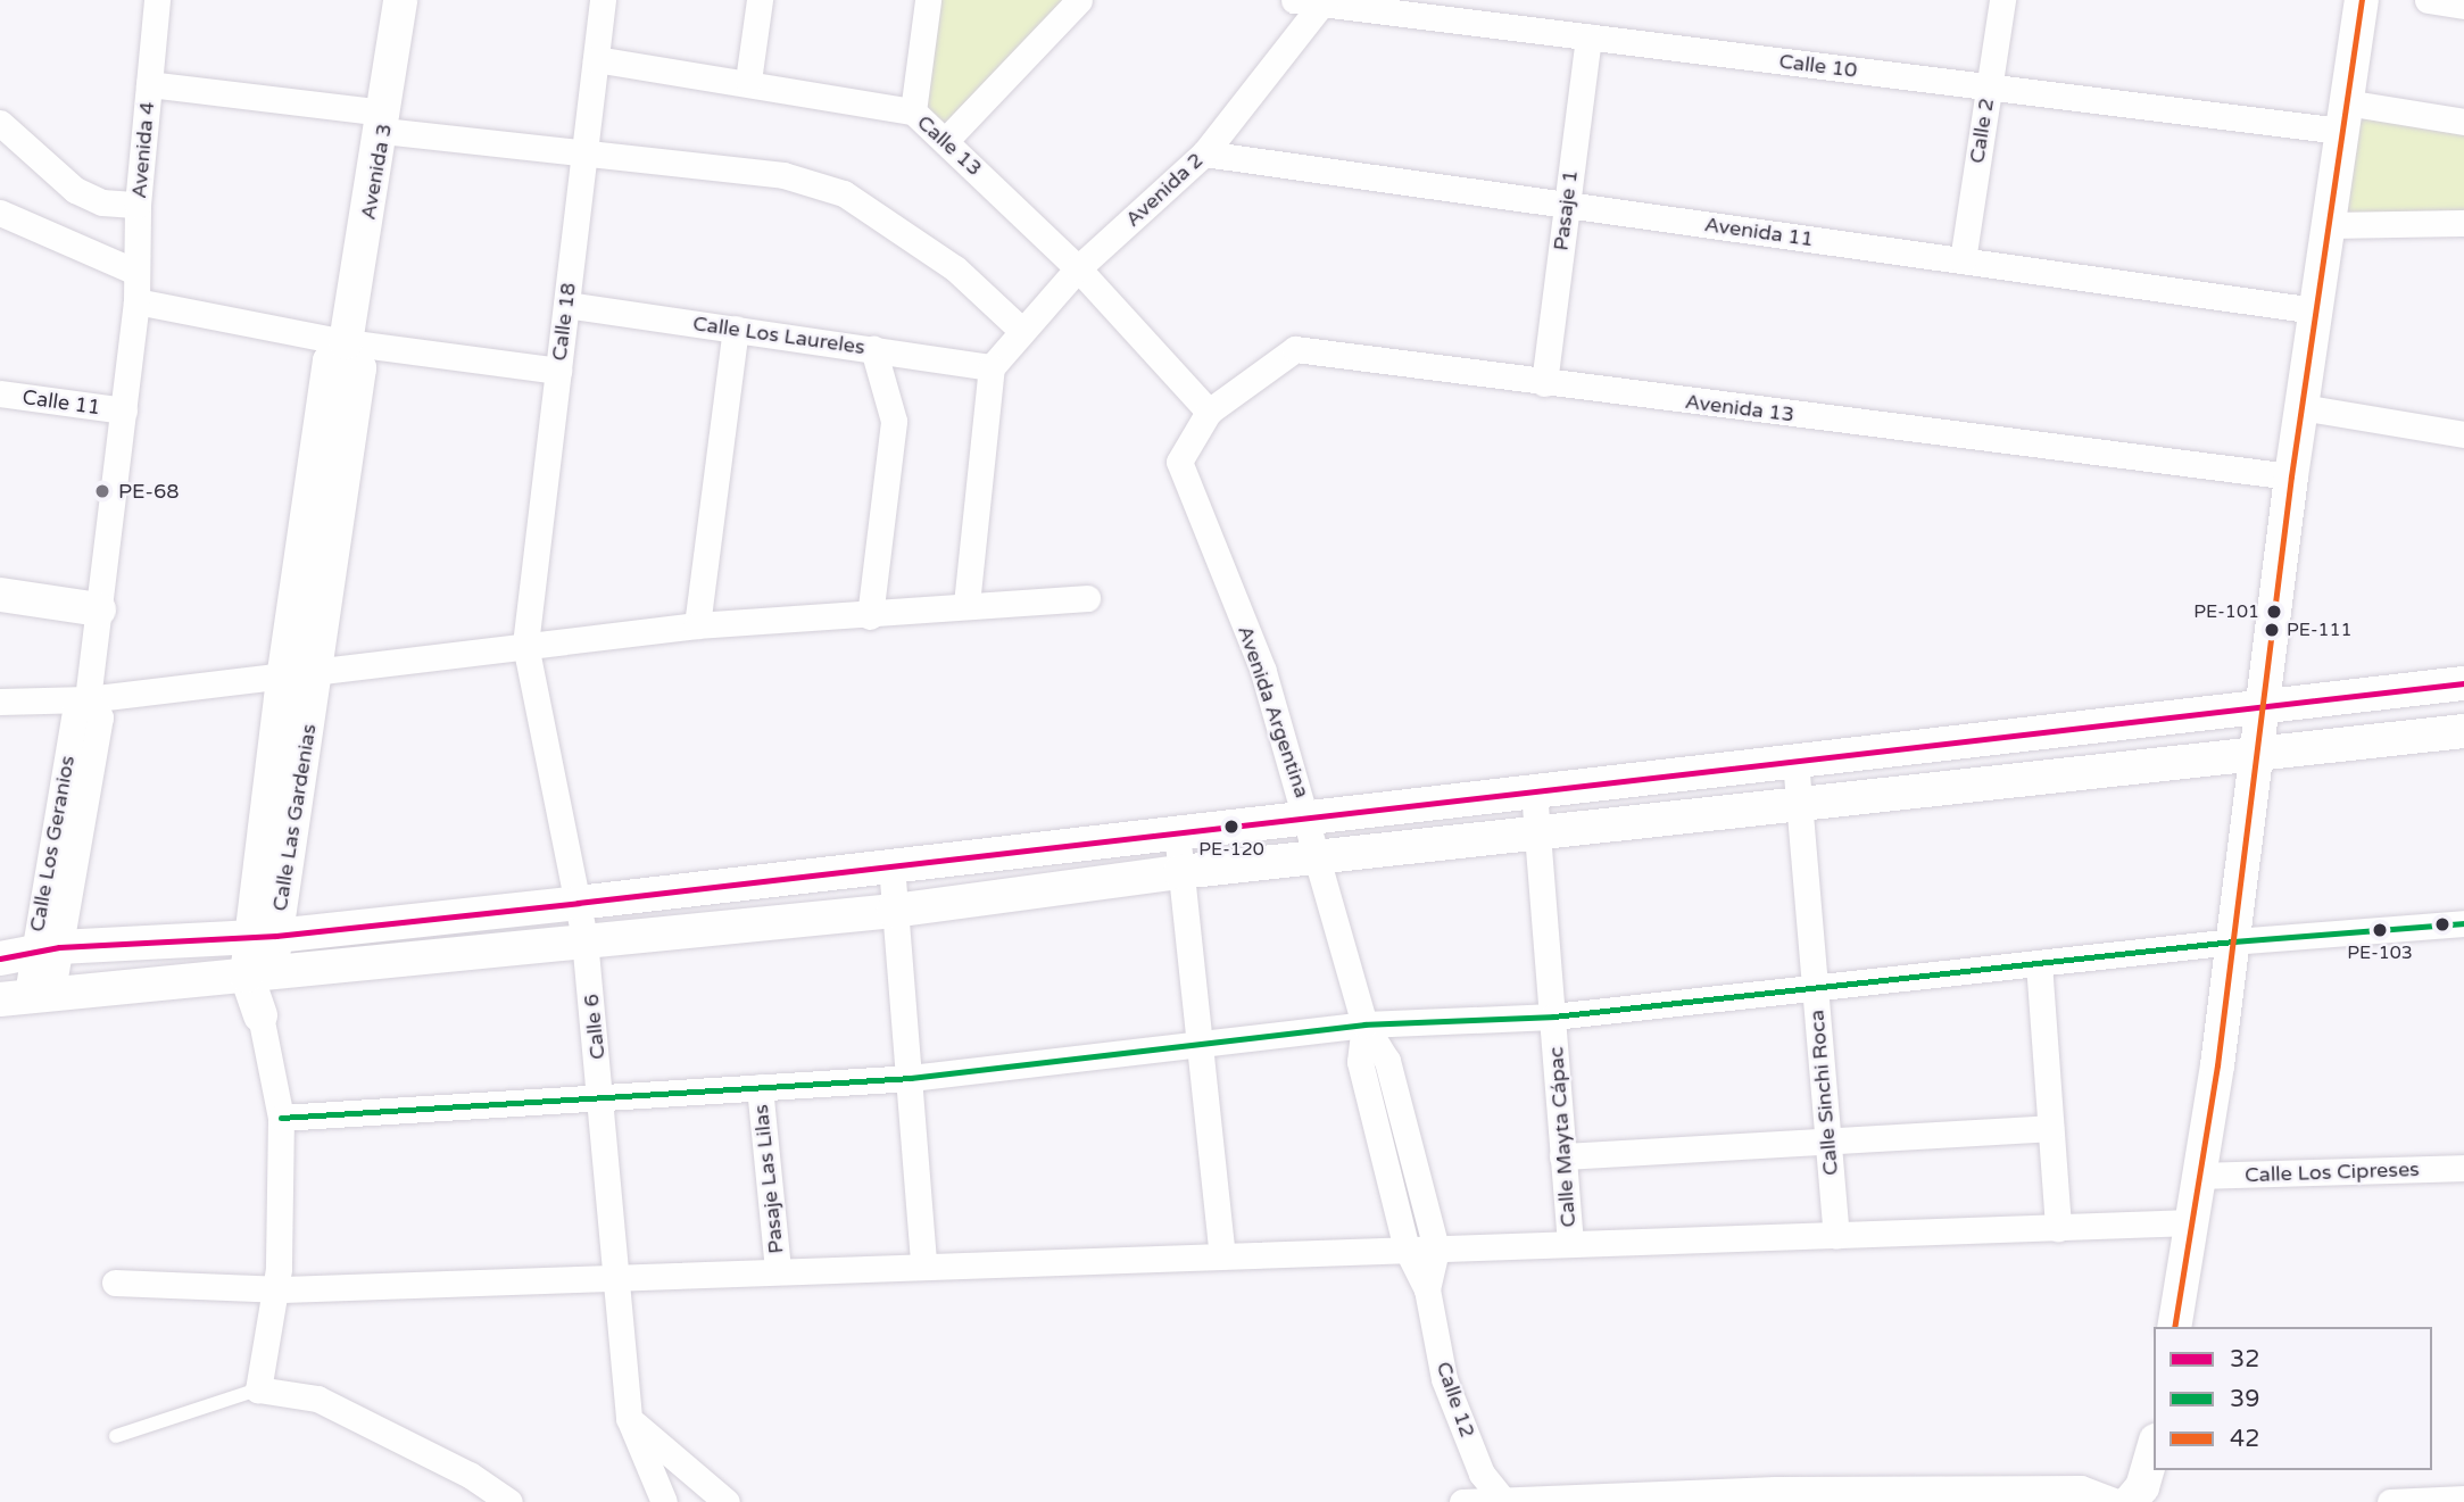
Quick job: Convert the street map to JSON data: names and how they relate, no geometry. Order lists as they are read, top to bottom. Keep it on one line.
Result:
{"streets":{"street":["Calle 10","Calle 2","Calle 13","Avenida 4","Avenida 3","Avenida 2","Pasaje 1","Avenida 11","Calle 18","Calle Los Laureles","Calle 11","Avenida 13","Avenida Argentina","Calle Las Gardenias","Calle Los Geranios","Calle 6","Calle Sinchi Roca","Calle Mayta Cápac","Calle Los Cipreses","Pasaje Las Lilas","Calle 12"]},"crossings":[["Calle 10","Calle 2"],["Calle 10","Avenida 2"],["Calle 10","Pasaje 1"],["Calle 2","Avenida 11"],["Calle 13","Avenida 2"],["Calle 13","Calle 18"],["Calle 13","Avenida 13"],["Calle 13","Avenida Argentina"],["Avenida 4","Calle Los Geranios"],["Avenida 3","Calle Las Gardenias"],["Avenida 2","Avenida 11"],["Avenida 2","Calle Los Laureles"],["Pasaje 1","Avenida 11"],["Pasaje 1","Avenida 13"],["Calle 18","Calle Los Laureles"],["Calle 18","Calle 6"],["Calle 11","Calle Los Geranios"],["Avenida 13","Avenida Argentina"],["Avenida Argentina","Calle 12"]],"places":["PE-68","PE-101","PE-111","PE-120","PE-103"],"lines":["transit line 42","transit line 32","transit line 39"],"legend":["32","39","42"]}
